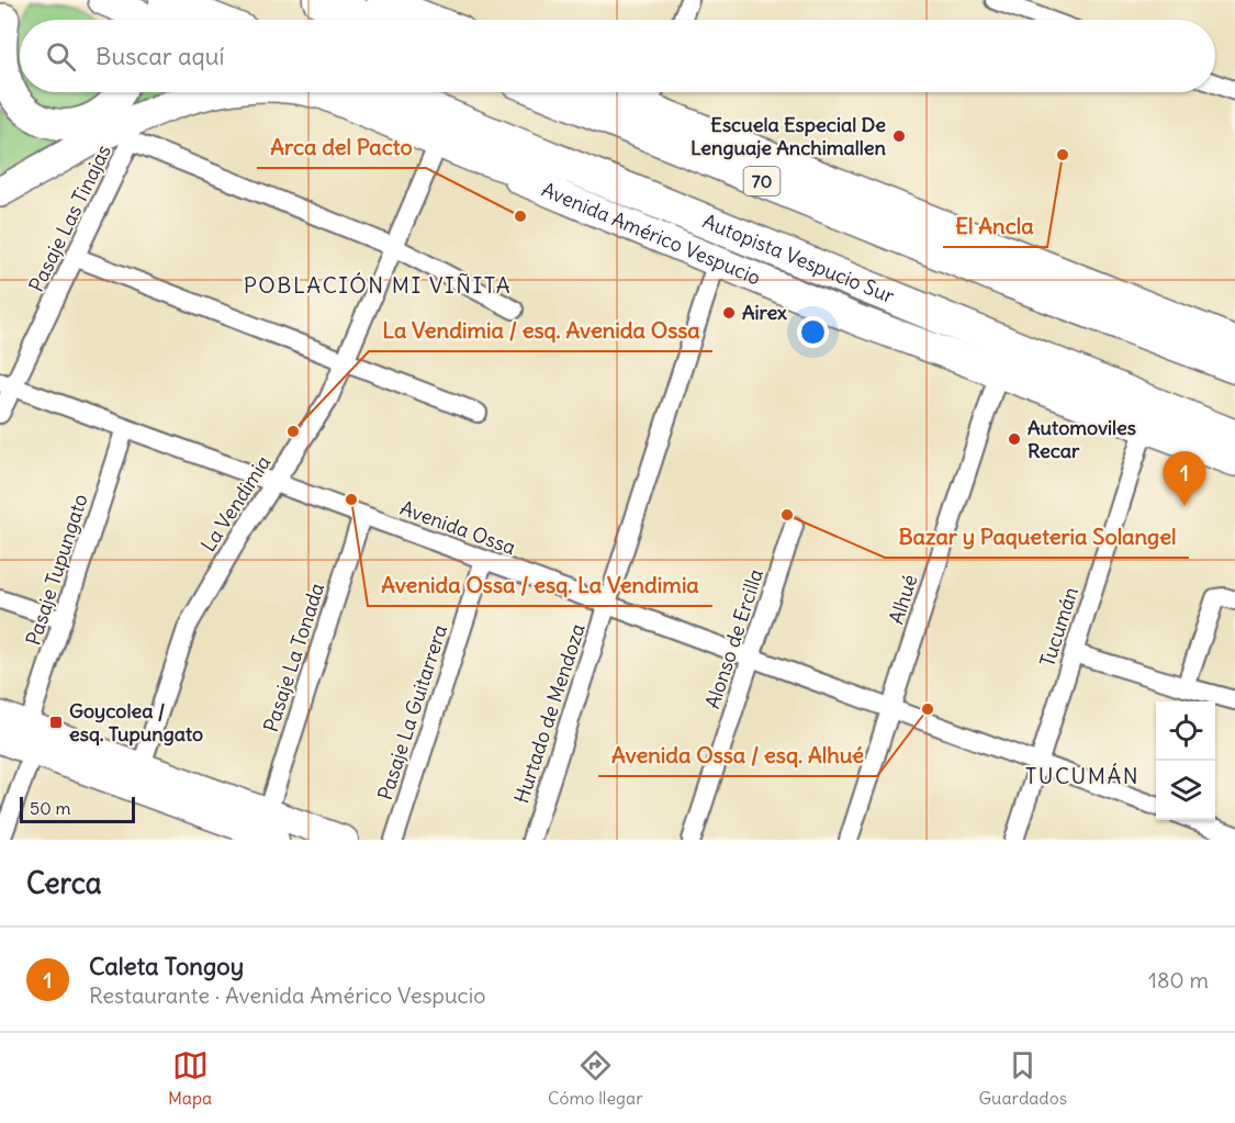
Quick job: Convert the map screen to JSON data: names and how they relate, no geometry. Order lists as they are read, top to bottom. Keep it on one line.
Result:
{"streets":{"highway":["70","Autopista Vespucio Sur"],"main road":["Avenida Américo Vespucio"],"street":["Pasaje Las Tinajas","La Vendimia","Avenida Ossa","Pasaje Tupungato","Alhué","Tucumán","Alonso de Ercilla","Pasaje La Tonada","Pasaje La Guitarrera","Hurtado de Mendoza"]},"crossings":[["Pasaje Las Tinajas","La Vendimia"],["Pasaje Las Tinajas","Avenida Ossa"],["Avenida Américo Vespucio","La Vendimia"],["Avenida Américo Vespucio","Alhué"],["Avenida Américo Vespucio","Tucumán"],["Avenida Américo Vespucio","Hurtado de Mendoza"],["La Vendimia","Avenida Ossa"],["Avenida Ossa","Pasaje Tupungato"],["Avenida Ossa","Alhué"],["Avenida Ossa","Tucumán"],["Avenida Ossa","Alonso de Ercilla"],["Avenida Ossa","Pasaje La Tonada"],["Avenida Ossa","Pasaje La Guitarrera"],["Avenida Ossa","Hurtado de Mendoza"]],"districts":["POBLACIÓN MI VIÑITA","TUCUMÁN"],"places":{"other":["Escuela Especial De Lenguaje Anchimallen","El Ancla","Arca del Pacto","Airex","La Vendimia / esq. Avenida Ossa","Automoviles Recar","Avenida Ossa / esq. La Vendimia","Bazar y Paqueteria Solangel","Avenida Ossa / esq. Alhué"],"transit":["Goycolea / esq. Tupungato"]},"scale_bar":"50 m","page":{"search":"Buscar aquí","pins":"1","scale":"50 m","heading":"Cerca","list":[{"mark":"1","name":"Caleta Tongoy","note":"Restaurante · Avenida Américo Vespucio","value":"180 m"}],"nav":["Mapa","Cómo llegar","Guardados"]}}
